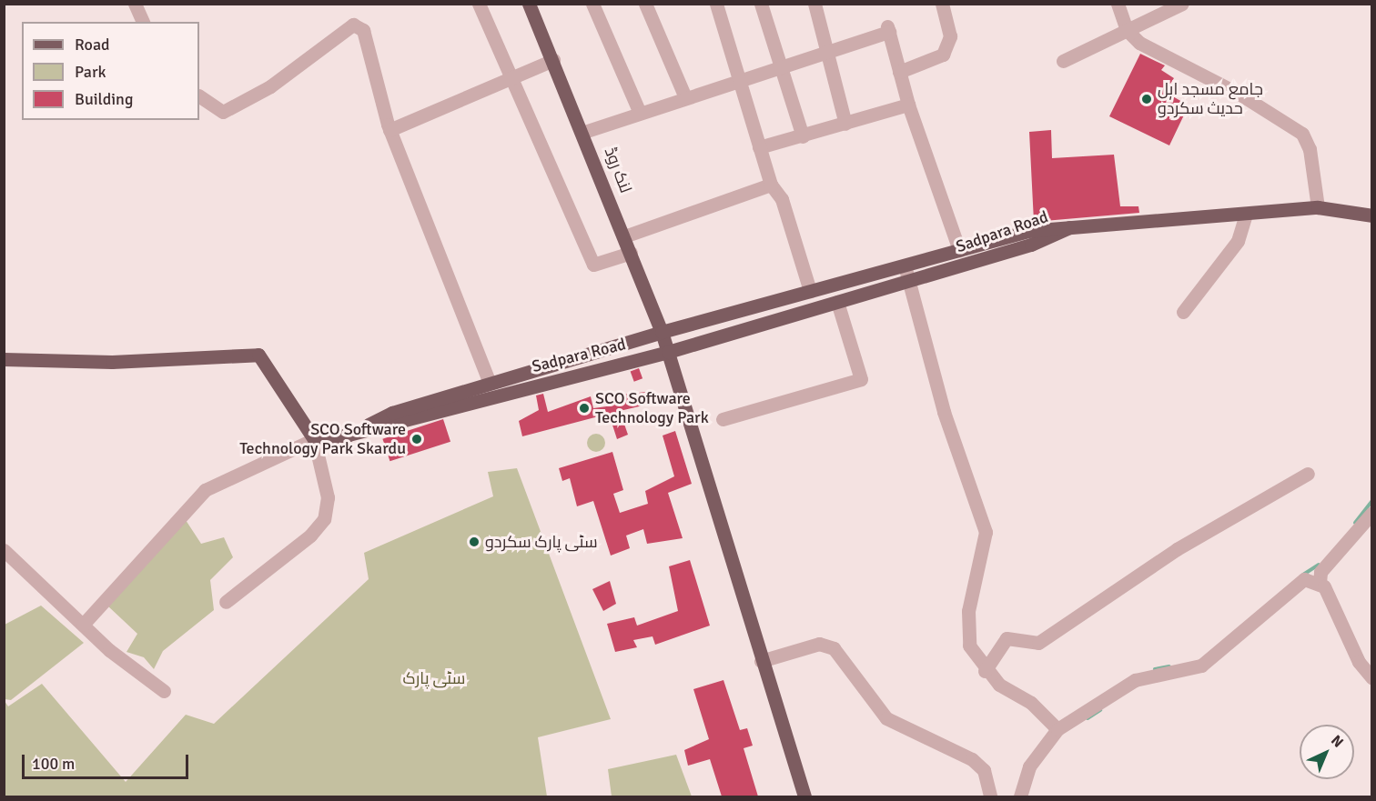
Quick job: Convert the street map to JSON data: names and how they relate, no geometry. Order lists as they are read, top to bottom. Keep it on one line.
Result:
{"streets":{"main road":["لنک روڈ","Sadpara Road"]},"crossings":[["لنک روڈ","Sadpara Road"]],"parks":["سٹی پارک"],"places":["جامع مسجد اہل حدیث سکردو","SCO Software Technology Park","SCO Software Technology Park Skardu","سٹی پارک سکردو"],"legend":["Road","Park","Building"],"scale_bar":"100 m","north":"top right"}
